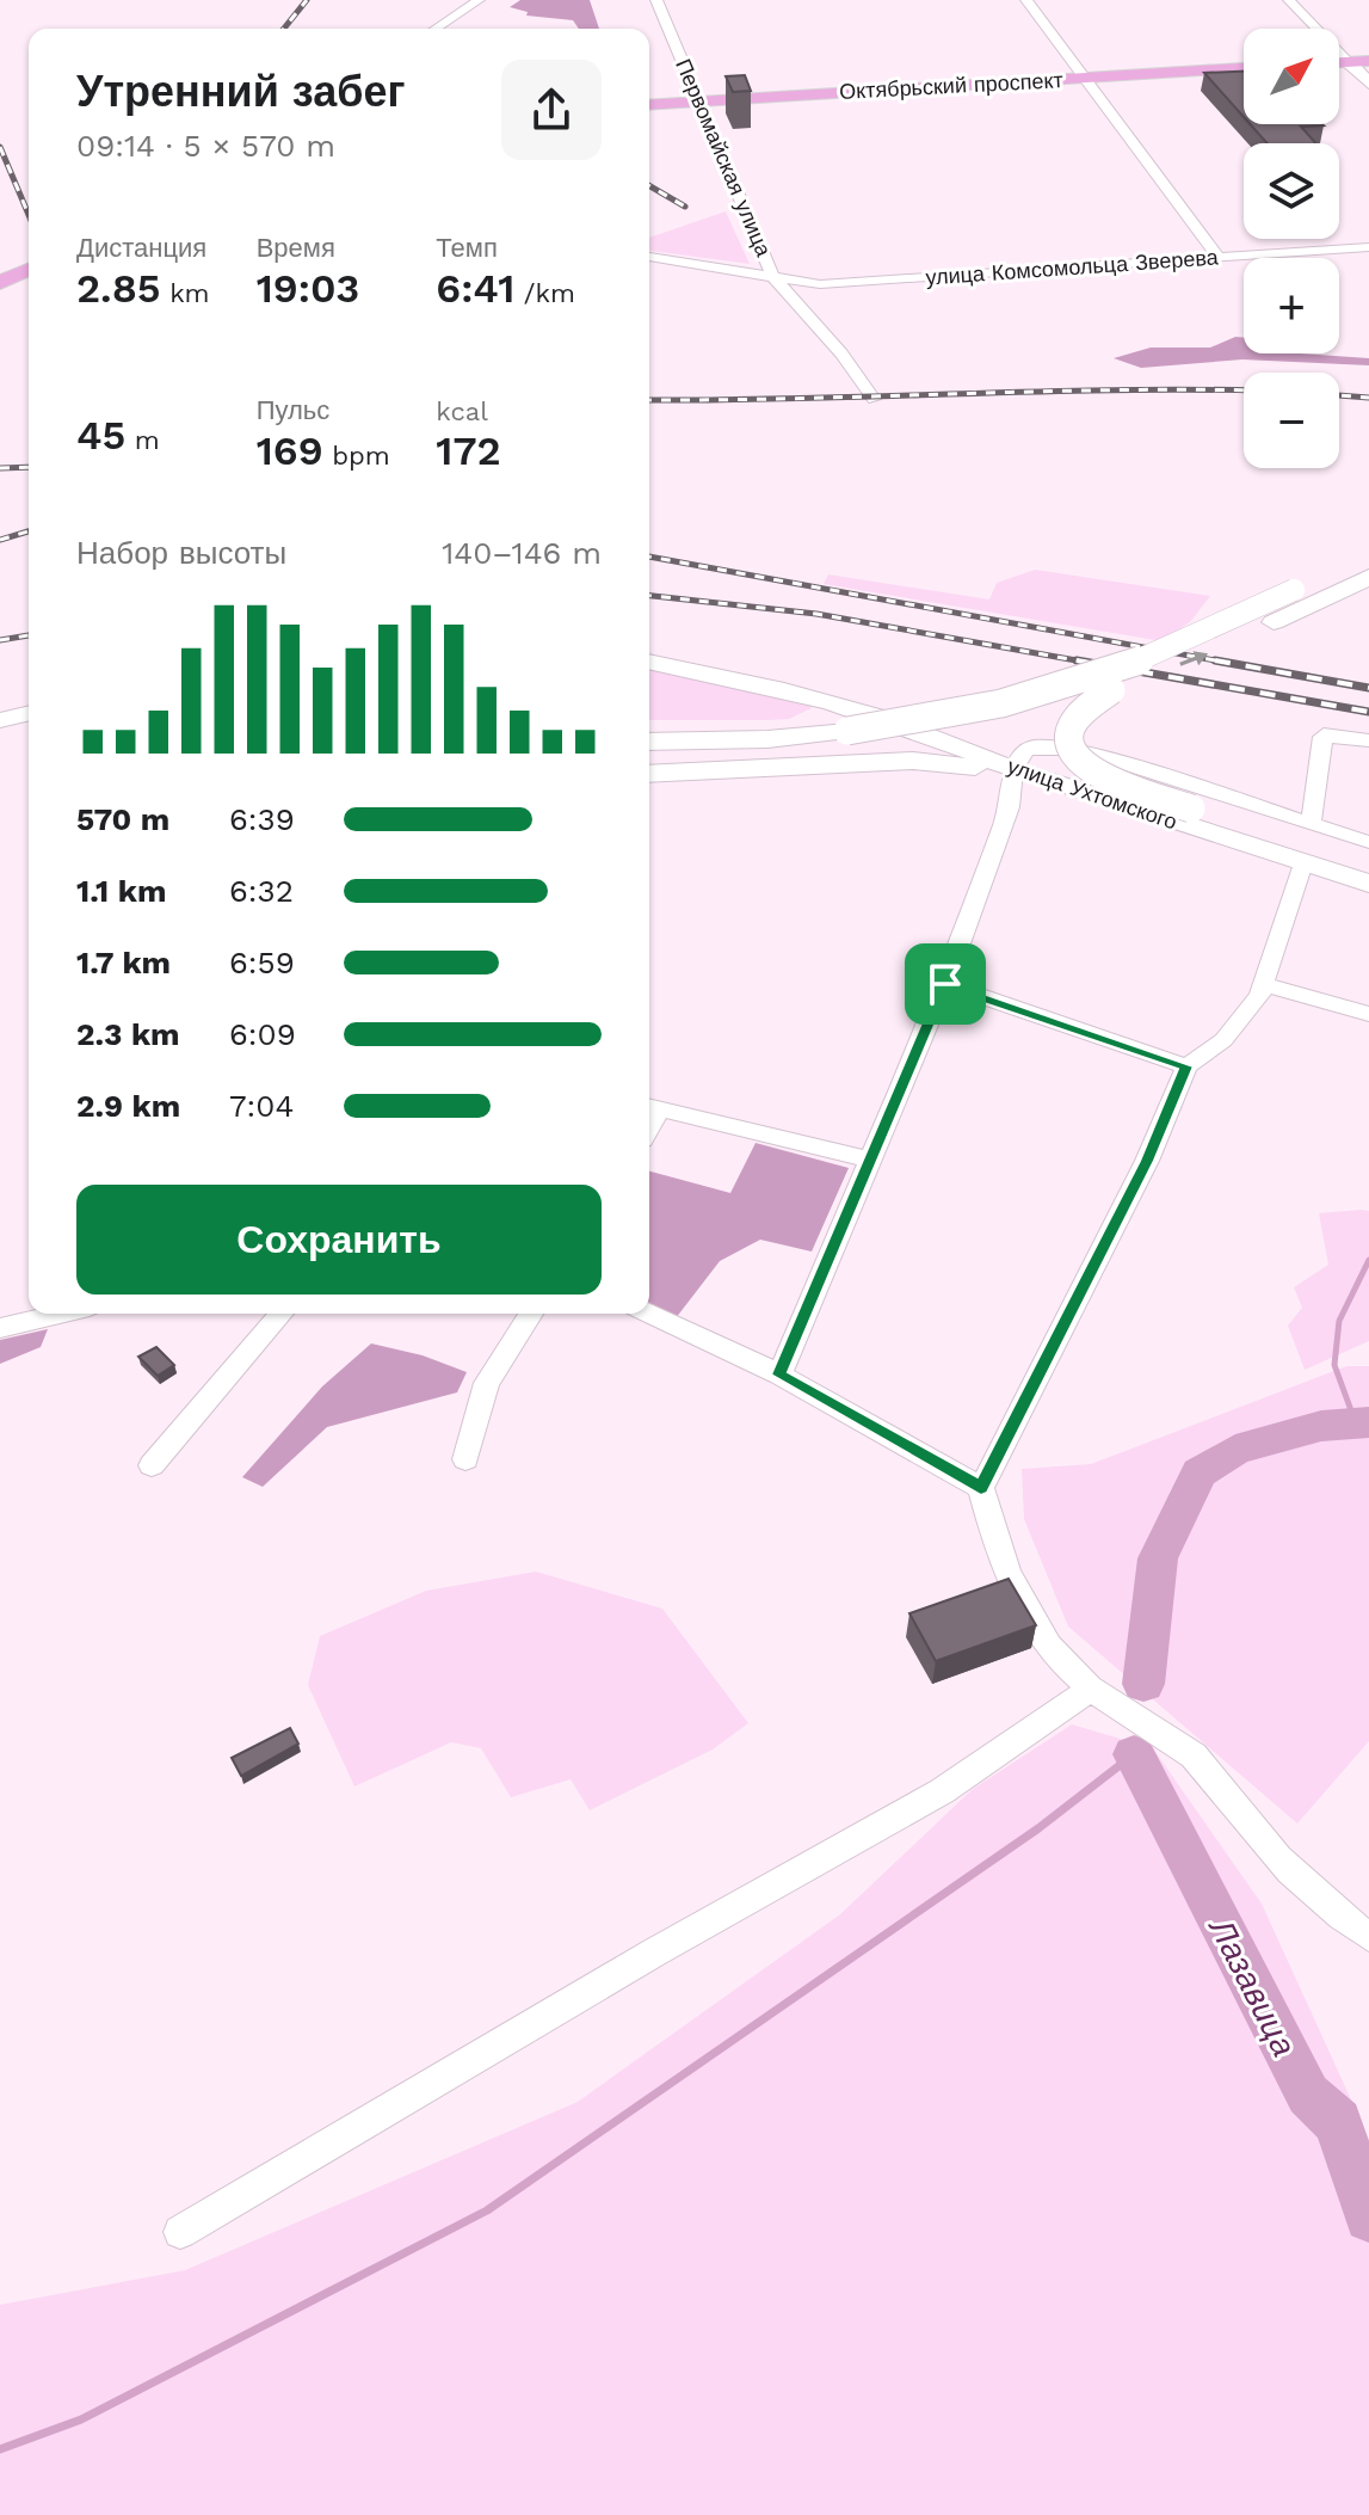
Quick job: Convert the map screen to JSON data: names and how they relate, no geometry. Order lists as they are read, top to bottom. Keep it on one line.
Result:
{"streets":{"main road":["Октябрьский проспект","улица Ухтомского"],"street":["Первомайская улица","улица Комсомольца Зверева"]},"crossings":[["Октябрьский проспект","Первомайская улица"],["Первомайская улица","улица Комсомольца Зверева"]],"water":["Лазавица"],"north":"top right","page":{"map_buttons":["+","−"],"heading":["Утренний забег","09:14 · 5 × 570 m"],"stats":[["Дистанция","2.85 km"],["Время","19:03"],["Темп","6:41 /km"],["45 m"],["Пульс","169 bpm"],["kcal","172"]],"chart":["Набор высоты","140–146 m"],"list":[{"name":"570 m","note":"6:39"},{"name":"1.1 km","note":"6:32"},{"name":"1.7 km","note":"6:59"},{"name":"2.3 km","note":"6:09"},{"name":"2.9 km","note":"7:04"}],"buttons":"Сохранить"}}
